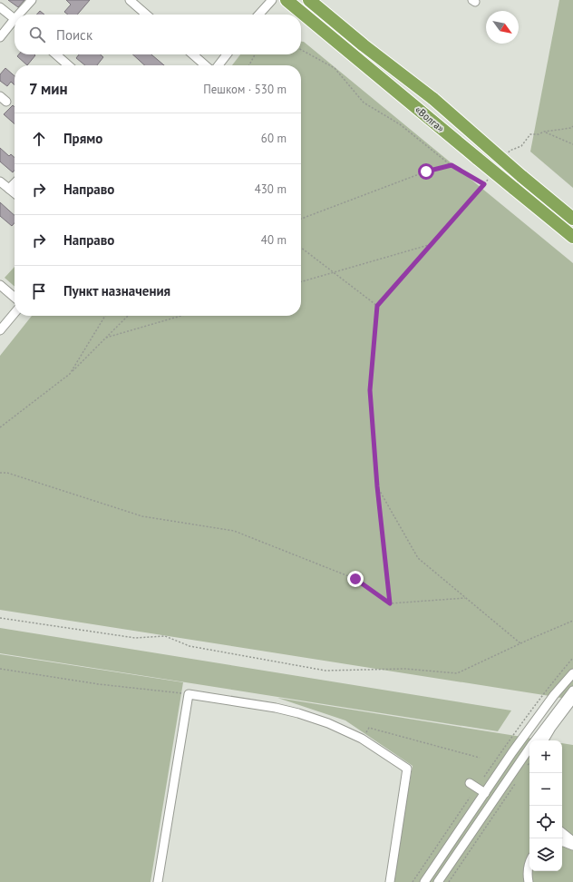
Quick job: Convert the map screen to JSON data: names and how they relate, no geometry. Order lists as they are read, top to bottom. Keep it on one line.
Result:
{"streets":{"highway":["«Волга»"]},"north":"bottom right","page":{"search":"Поиск","heading":["7 мин","Пешком · 530 m"],"list":[["Прямо","60 m"],["Направо","430 m"],["Направо","40 m"],"Пункт назначения"],"map_buttons":["+","−"]}}
